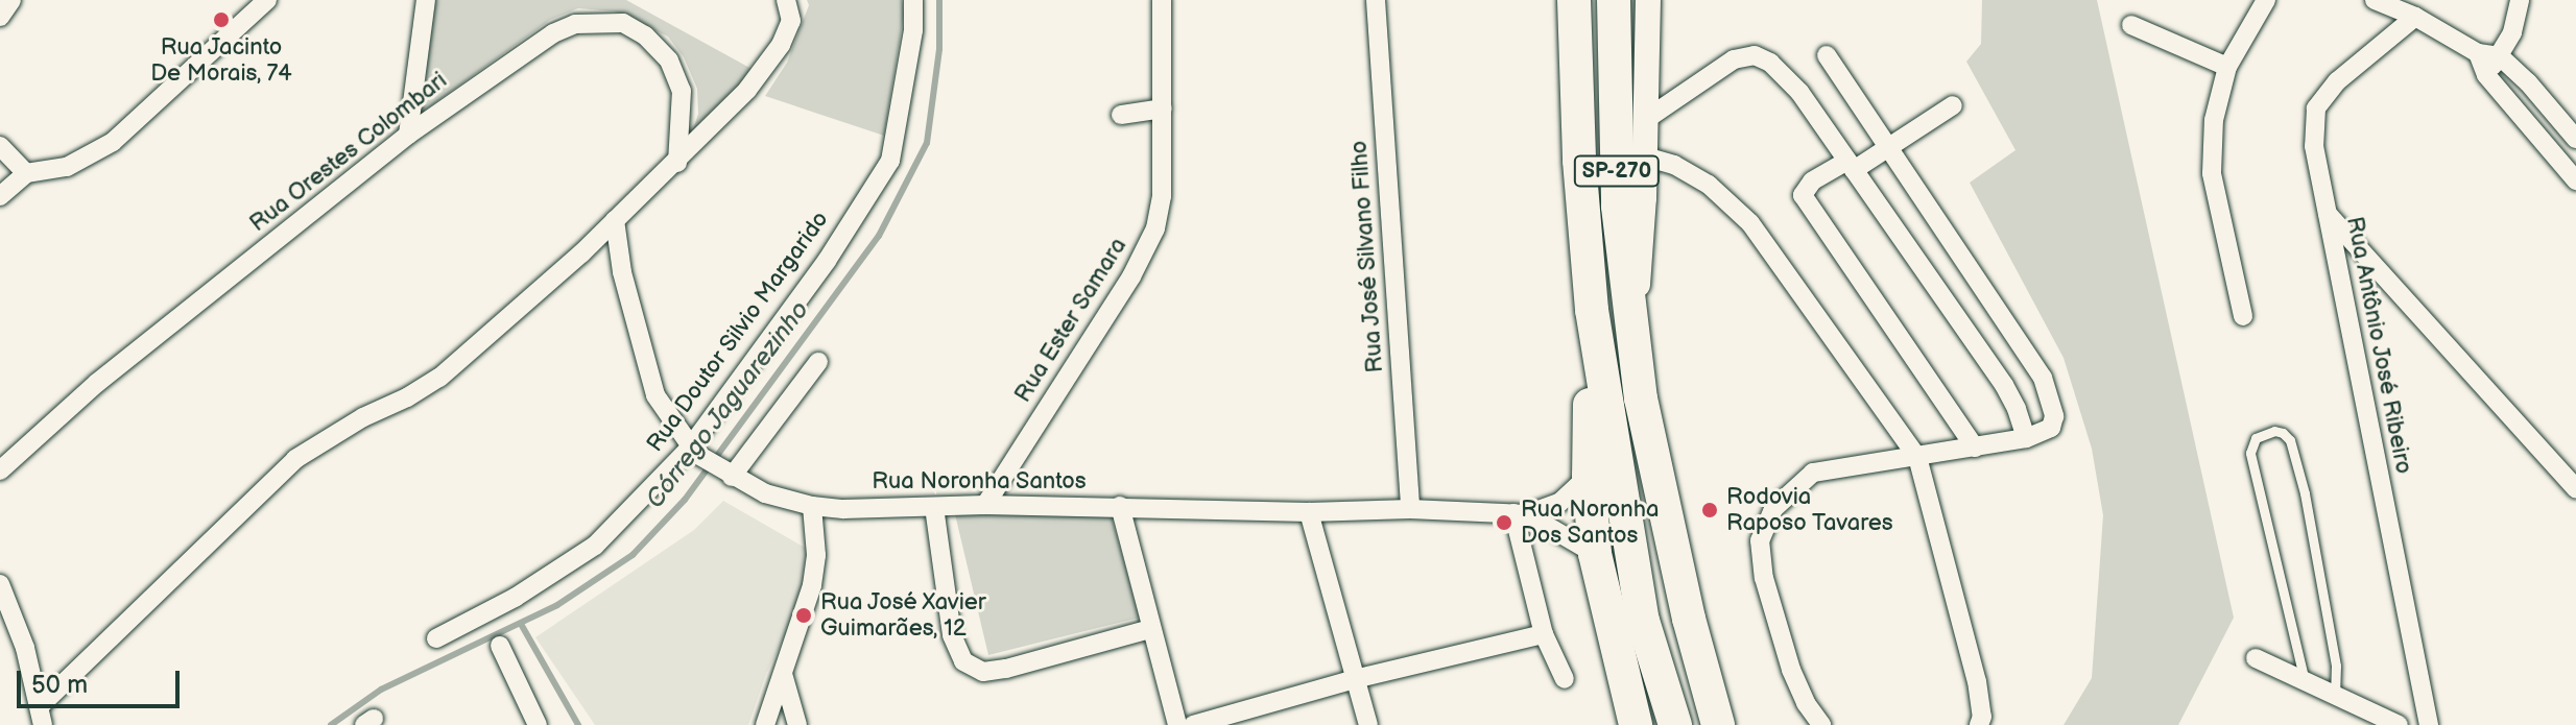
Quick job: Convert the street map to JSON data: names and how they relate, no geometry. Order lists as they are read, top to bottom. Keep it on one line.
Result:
{"streets":{"highway":["SP-270"],"street":["Rua Orestes Colombari","Rua José Silvano Filho","Rua Ester Samara","Rua Doutor Silvio Margarido","Rua Antônio José Ribeiro","Rua Noronha Santos"]},"crossings":[["Rua José Silvano Filho","Rua Noronha Santos"],["Rua Ester Samara","Rua Noronha Santos"],["Rua Doutor Silvio Margarido","Rua Noronha Santos"]],"water":["Córrego Jaguarezinho"],"places":["Rua Jacinto De Morais, 74","Rodovia Raposo Tavares","Rua Noronha Dos Santos","Rua José Xavier Guimarães, 12"],"scale_bar":"50 m"}
